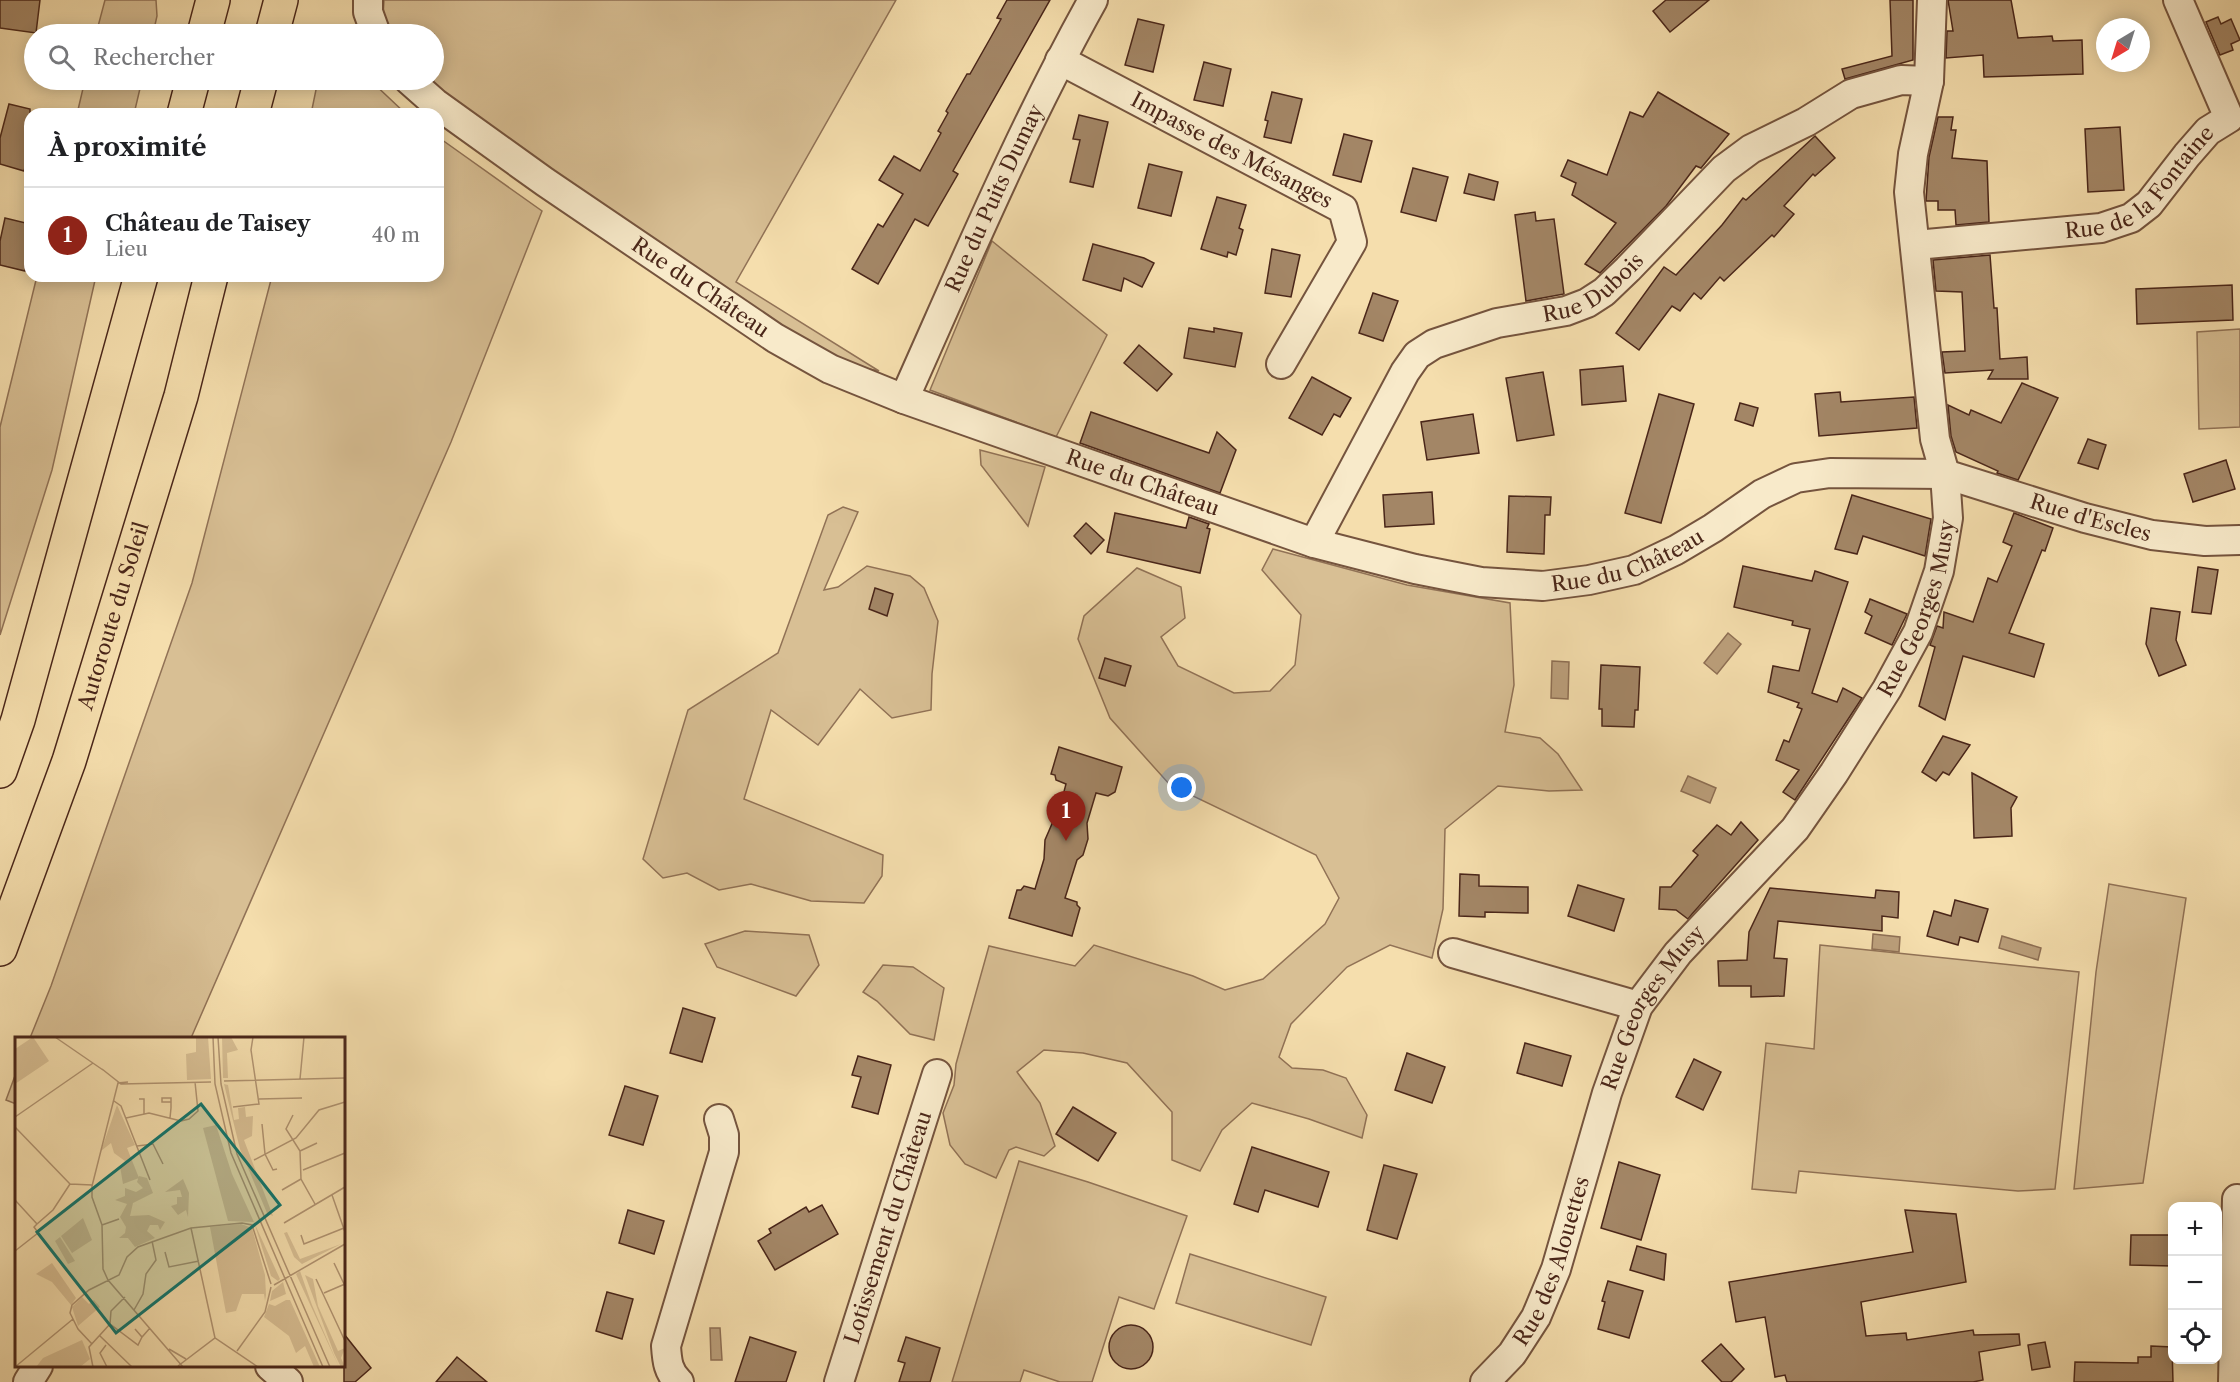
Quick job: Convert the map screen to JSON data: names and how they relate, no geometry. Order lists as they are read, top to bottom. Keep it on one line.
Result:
{"streets":{"highway":["Autoroute du Soleil"],"street":["Impasse des Mésanges","Rue de la Fontaine","Rue du Puits Dumay","Rue Dubois","Rue du Château","Rue d'Escles","Rue Georges Musy","Lotissement du Château","Rue des Alouettes"]},"crossings":[["Impasse des Mésanges","Rue du Puits Dumay"],["Rue de la Fontaine","Rue Georges Musy"],["Rue du Puits Dumay","Rue du Château"],["Rue Dubois","Rue du Château"],["Rue Dubois","Rue Georges Musy"],["Rue du Château","Rue d'Escles"],["Rue du Château","Rue Georges Musy"],["Rue d'Escles","Rue Georges Musy"],["Rue Georges Musy","Rue des Alouettes"]],"north":"bottom left","page":{"search":"Rechercher","heading":"À proximité","list":[{"mark":"1","name":"Château de Taisey","note":"Lieu","value":"40 m"}],"pins":"1","map_buttons":["+","−"]}}
